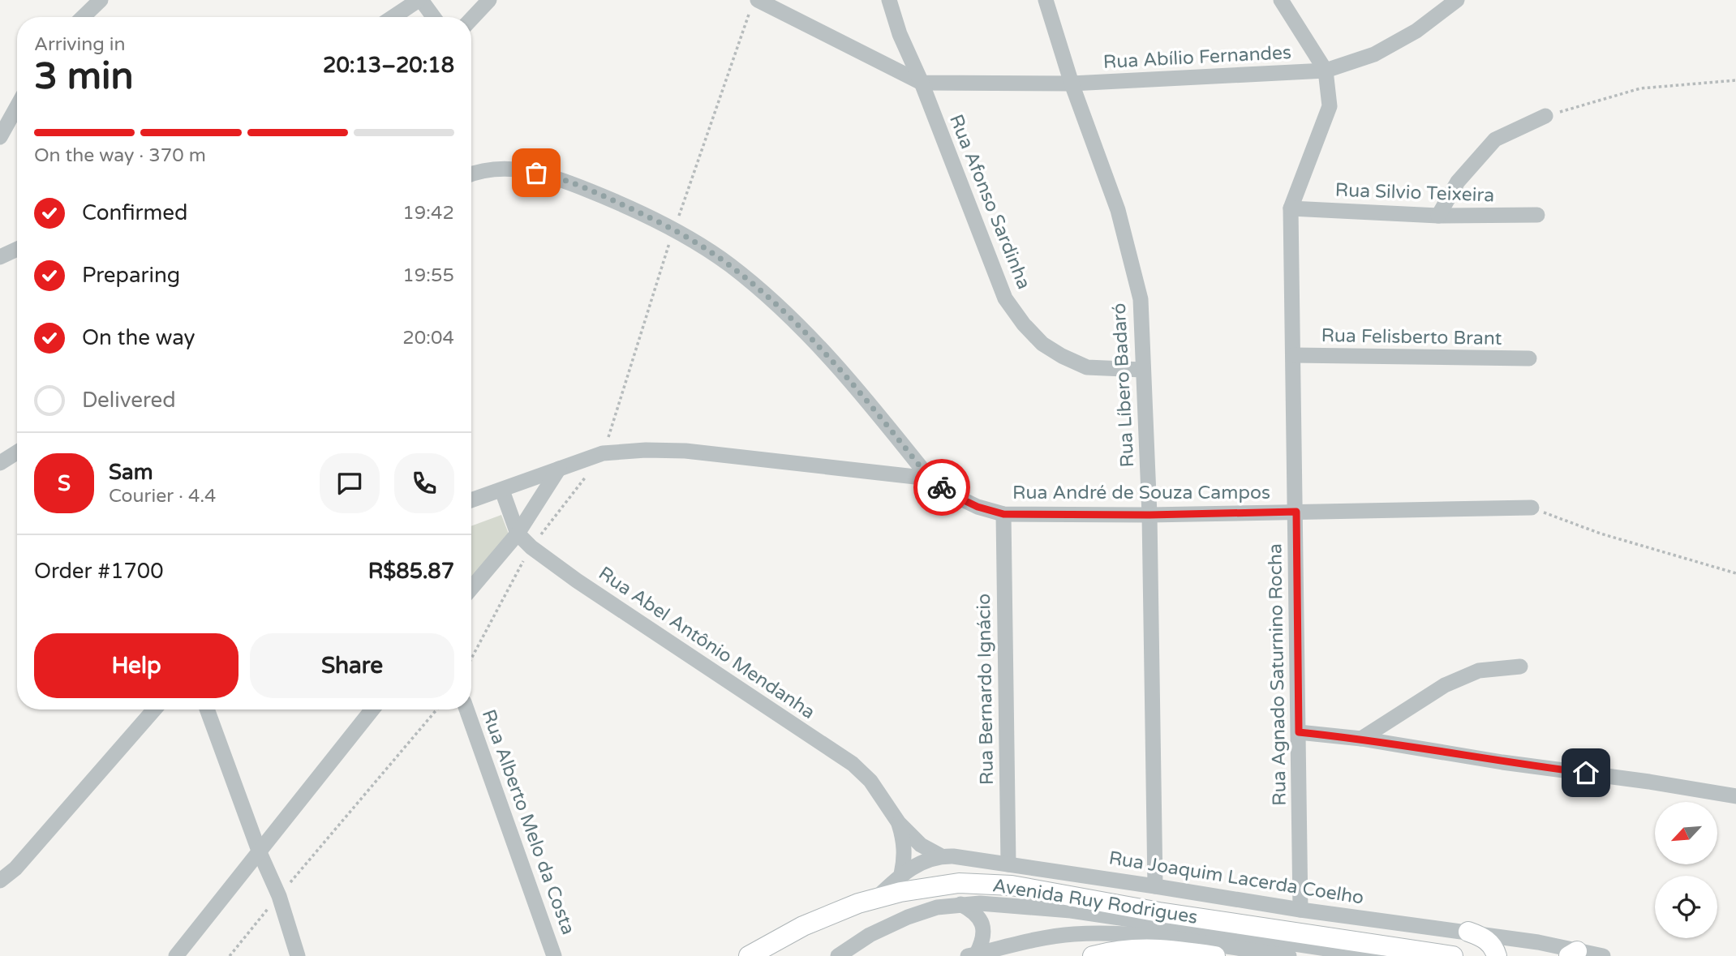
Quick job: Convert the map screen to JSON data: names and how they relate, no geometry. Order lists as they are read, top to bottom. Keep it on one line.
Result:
{"streets":{"main road":["Avenida Ruy Rodrigues"],"street":["Rua Abílio Fernandes","Rua Silvio Teixeira","Rua Afonso Sardinha","Rua Felisberto Brant","Rua Líbero Badaró","Rua André de Souza Campos","Rua Abel Antônio Mendanha","Rua Agnado Saturnino Rocha","Rua Bernardo Ignácio","Rua Alberto Melo da Costa","Rua Joaquim Lacerda Coelho"]},"crossings":[["Rua Abílio Fernandes","Rua Afonso Sardinha"],["Rua Abílio Fernandes","Rua Líbero Badaró"],["Rua Abílio Fernandes","Rua Agnado Saturnino Rocha"],["Rua Silvio Teixeira","Rua Agnado Saturnino Rocha"],["Rua Afonso Sardinha","Rua Líbero Badaró"],["Rua Felisberto Brant","Rua Agnado Saturnino Rocha"],["Rua Líbero Badaró","Rua André de Souza Campos"],["Rua Líbero Badaró","Rua Joaquim Lacerda Coelho"],["Rua André de Souza Campos","Rua Abel Antônio Mendanha"],["Rua André de Souza Campos","Rua Agnado Saturnino Rocha"],["Rua André de Souza Campos","Rua Bernardo Ignácio"],["Rua Abel Antônio Mendanha","Rua Joaquim Lacerda Coelho"],["Rua Agnado Saturnino Rocha","Rua Joaquim Lacerda Coelho"],["Rua Bernardo Ignácio","Rua Joaquim Lacerda Coelho"],["Rua Joaquim Lacerda Coelho","Avenida Ruy Rodrigues"]],"north":"bottom left","page":{"heading":["3 min","Arriving in","20:13–20:18"],"panel":["Sam","Courier · 4.4","Order #1700","R$85.87"],"bar":"On the way · 370 m","list":[["Confirmed","19:42"],["Preparing","19:55"],["On the way","20:04"],"Delivered"],"round":"S","buttons":["Help","Share"]}}
